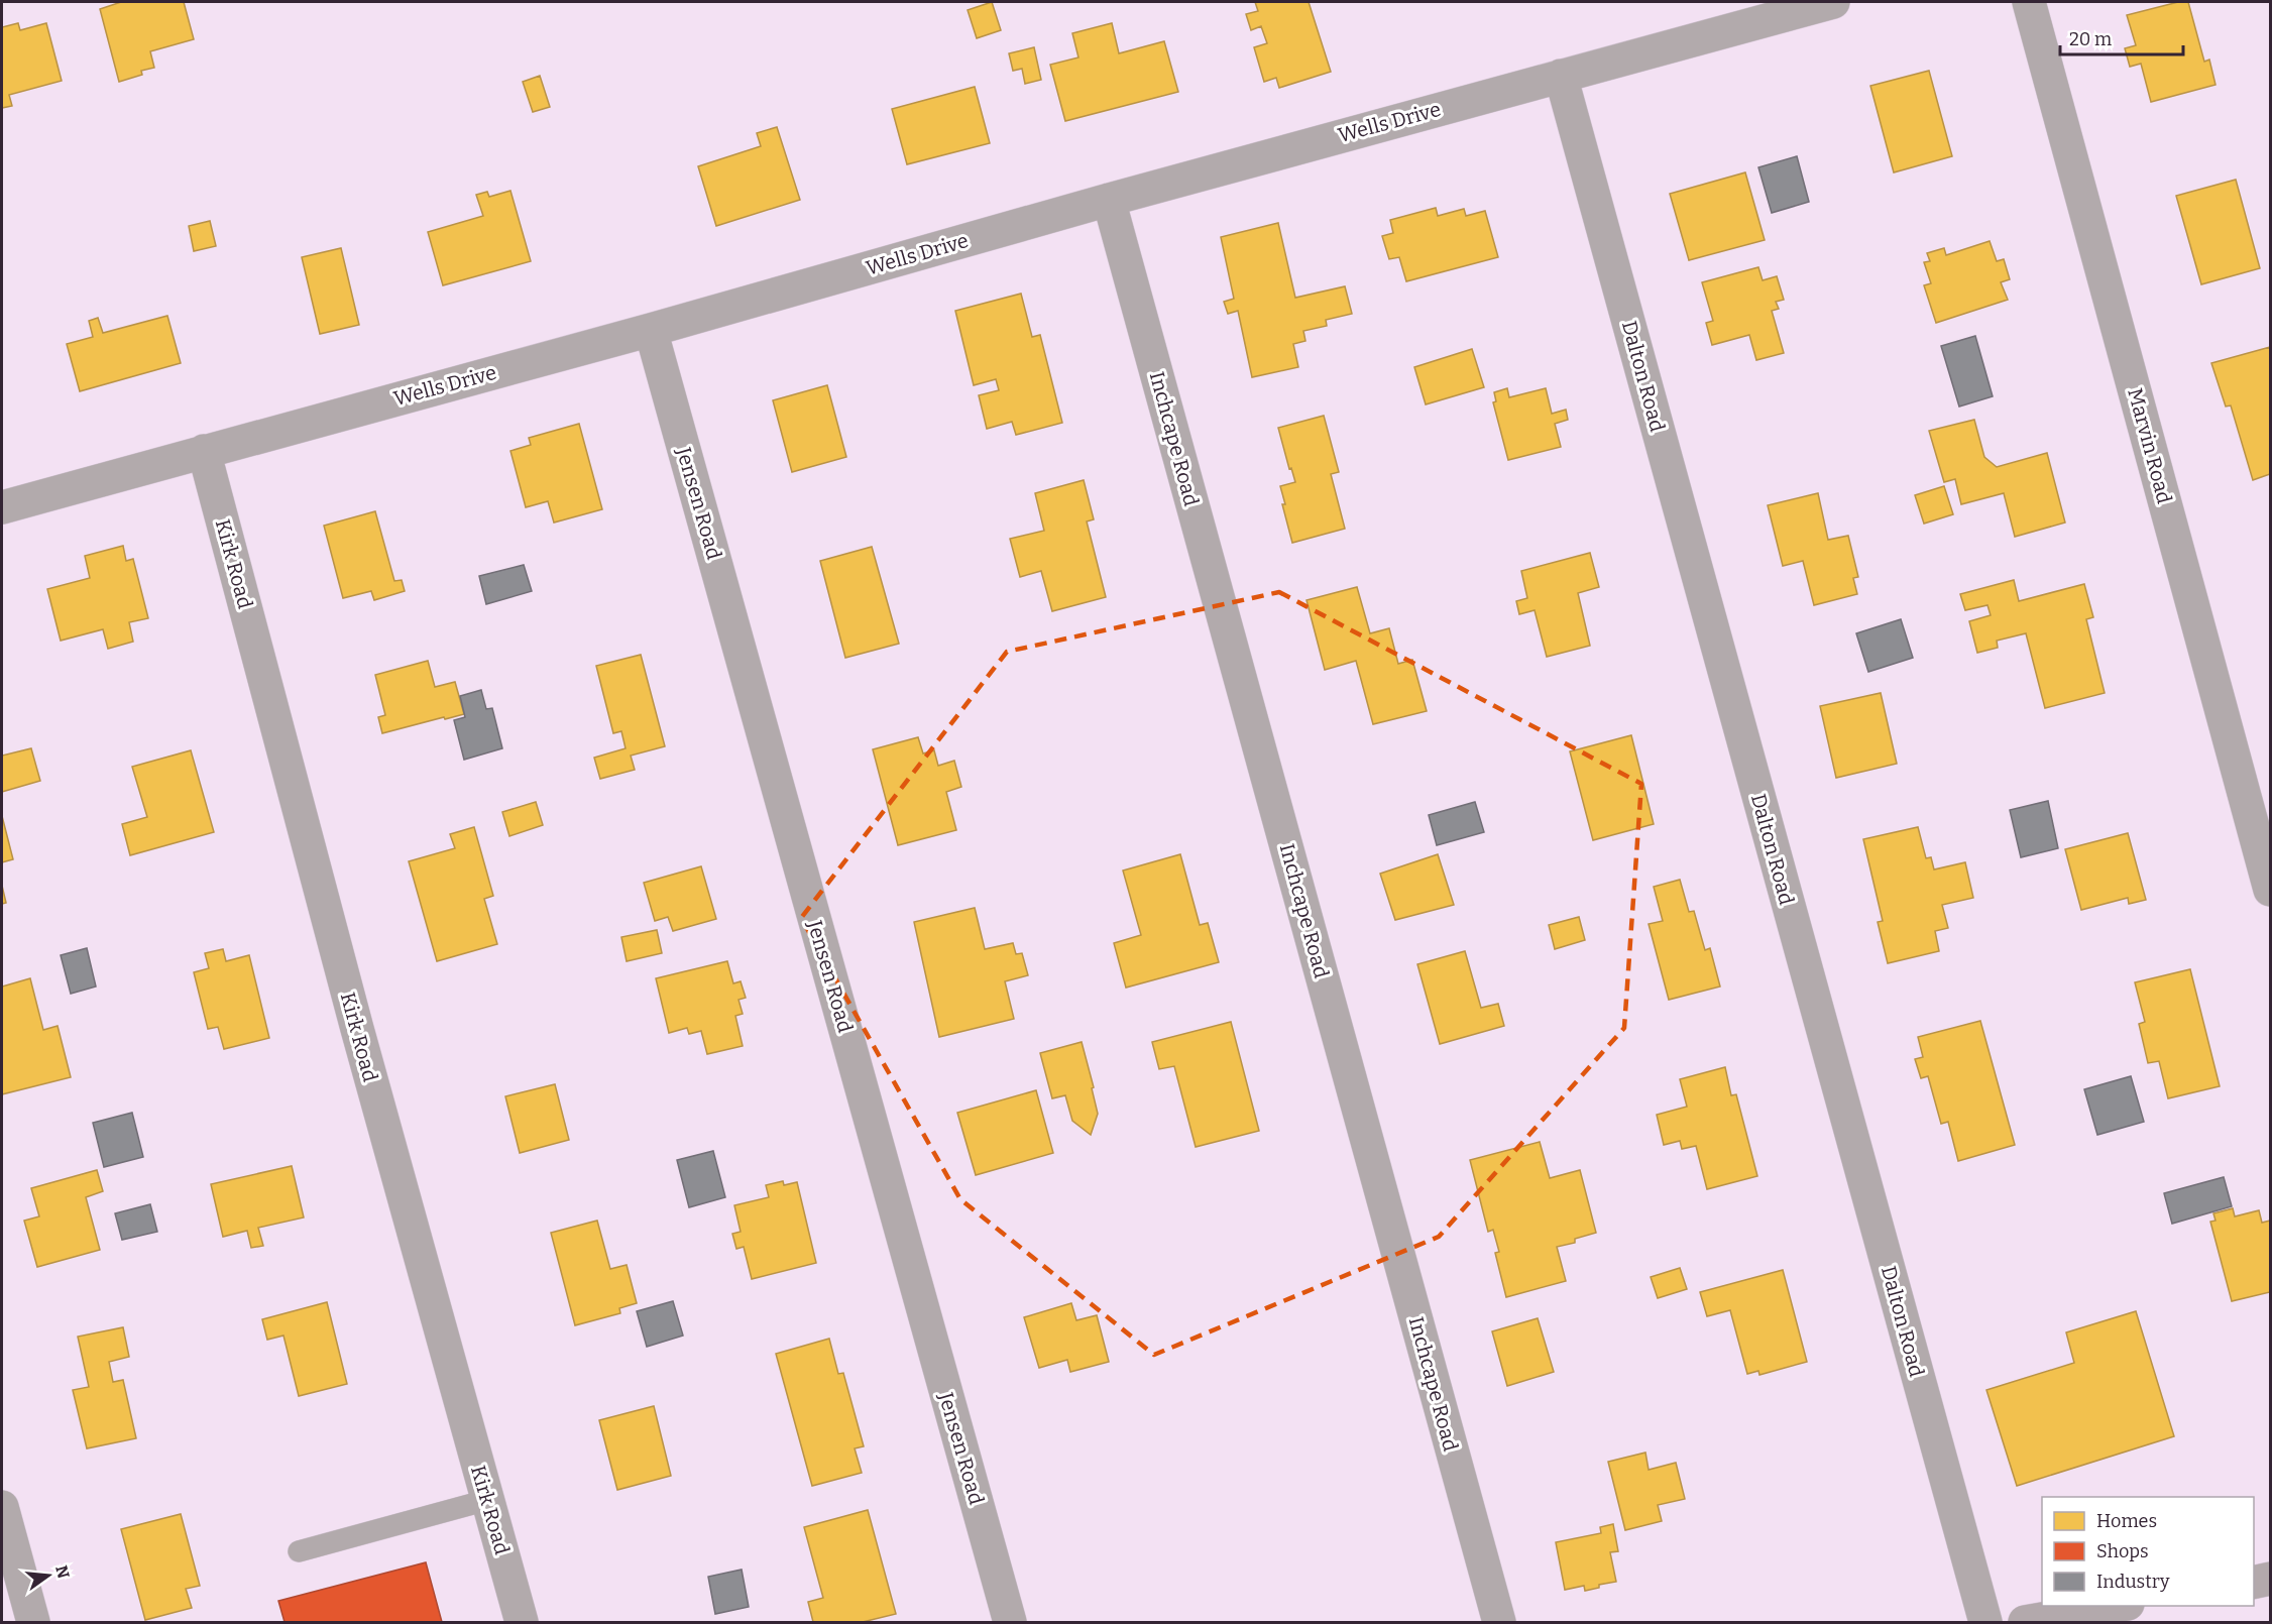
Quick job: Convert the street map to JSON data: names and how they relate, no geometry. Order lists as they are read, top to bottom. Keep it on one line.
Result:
{"streets":{"street":["Wells Drive","Dalton Road","Inchcape Road","Marvin Road","Jensen Road","Kirk Road"]},"crossings":[["Wells Drive","Dalton Road"],["Wells Drive","Inchcape Road"],["Wells Drive","Jensen Road"],["Wells Drive","Kirk Road"]],"legend":["Homes","Shops","Industry"],"scale_bar":"20 m","north":"right"}
